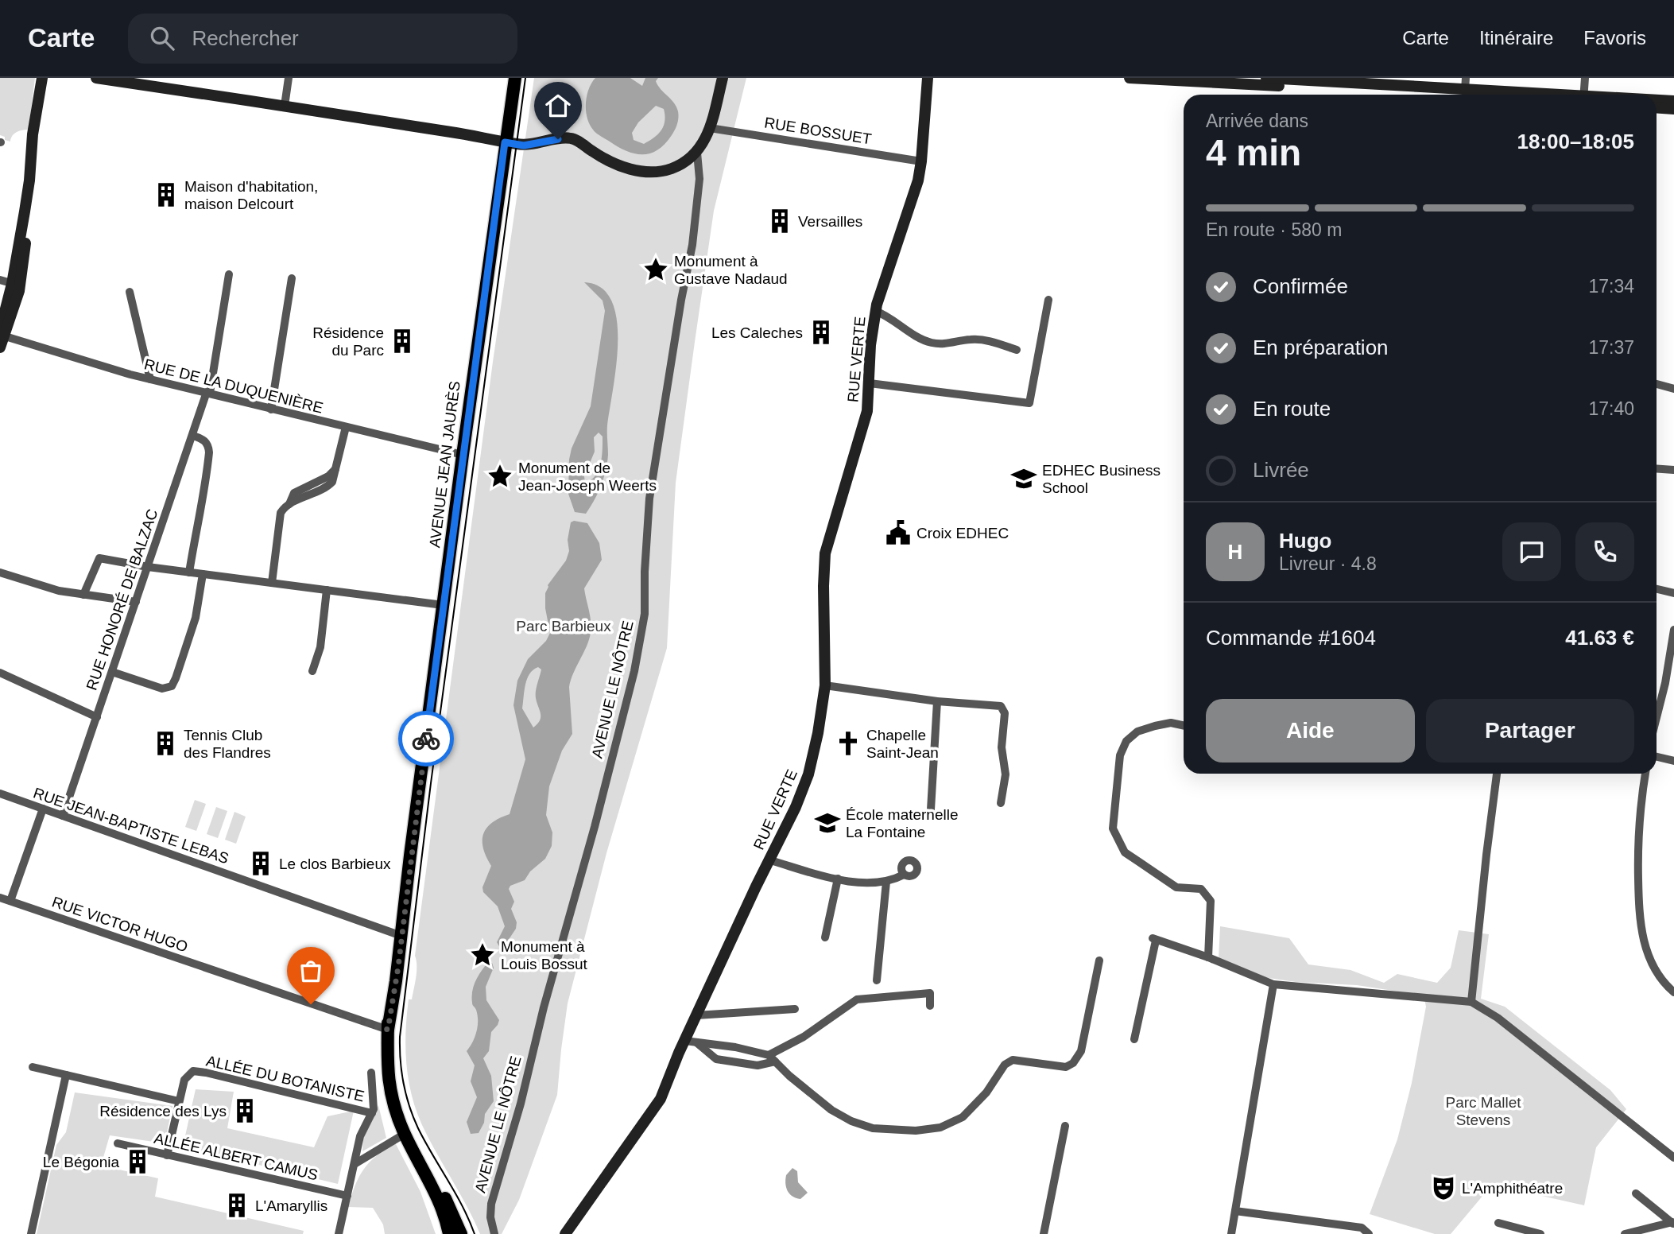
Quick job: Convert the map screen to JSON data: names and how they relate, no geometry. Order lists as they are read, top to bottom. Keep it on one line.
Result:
{"streets":{"main road":["AVENUE JEAN JAURÈS"],"street":["RUE BOSSUET","RUE VERTE","RUE DE LA DUQUENIÈRE","RUE HONORÉ DE BALZAC","AVENUE LE NÔTRE","RUE JEAN-BAPTISTE LEBAS","RUE VICTOR HUGO","ALLÉE DU BOTANISTE","ALLÉE ALBERT CAMUS"]},"crossings":[["RUE BOSSUET","RUE VERTE"],["RUE DE LA DUQUENIÈRE","AVENUE JEAN JAURÈS"],["RUE DE LA DUQUENIÈRE","RUE HONORÉ DE BALZAC"],["AVENUE JEAN JAURÈS","RUE JEAN-BAPTISTE LEBAS"],["AVENUE JEAN JAURÈS","RUE VICTOR HUGO"],["RUE HONORÉ DE BALZAC","RUE JEAN-BAPTISTE LEBAS"]],"parks":["Parc Barbieux","Parc Mallet Stevens"],"places":{"building":["Maison d'habitation, maison Delcourt","Versailles","Les Caleches","Résidence du Parc","Tennis Club des Flandres","Le clos Barbieux","Résidence des Lys","Le Bégonia","L'Amaryllis"],"place":["Monument à Gustave Nadaud","Monument de Jean-Joseph Weerts","Monument à Louis Bossut"],"school or university":["EDHEC Business School","École maternelle La Fontaine"],"public building":["Croix EDHEC"],"church":["Chapelle Saint-Jean"],"theatre":["L'Amphithéatre"]},"page":{"header":"Carte","search":"Rechercher","nav":["Carte","Itinéraire","Favoris"],"heading":["4 min","Arrivée dans","18:00–18:05"],"panel":["Hugo","Livreur · 4.8","Commande #1604","41.63 €"],"bar":"En route · 580 m","list":[["Confirmée","17:34"],["En préparation","17:37"],["En route","17:40"],"Livrée"],"round":"H","buttons":["Aide","Partager"]}}
